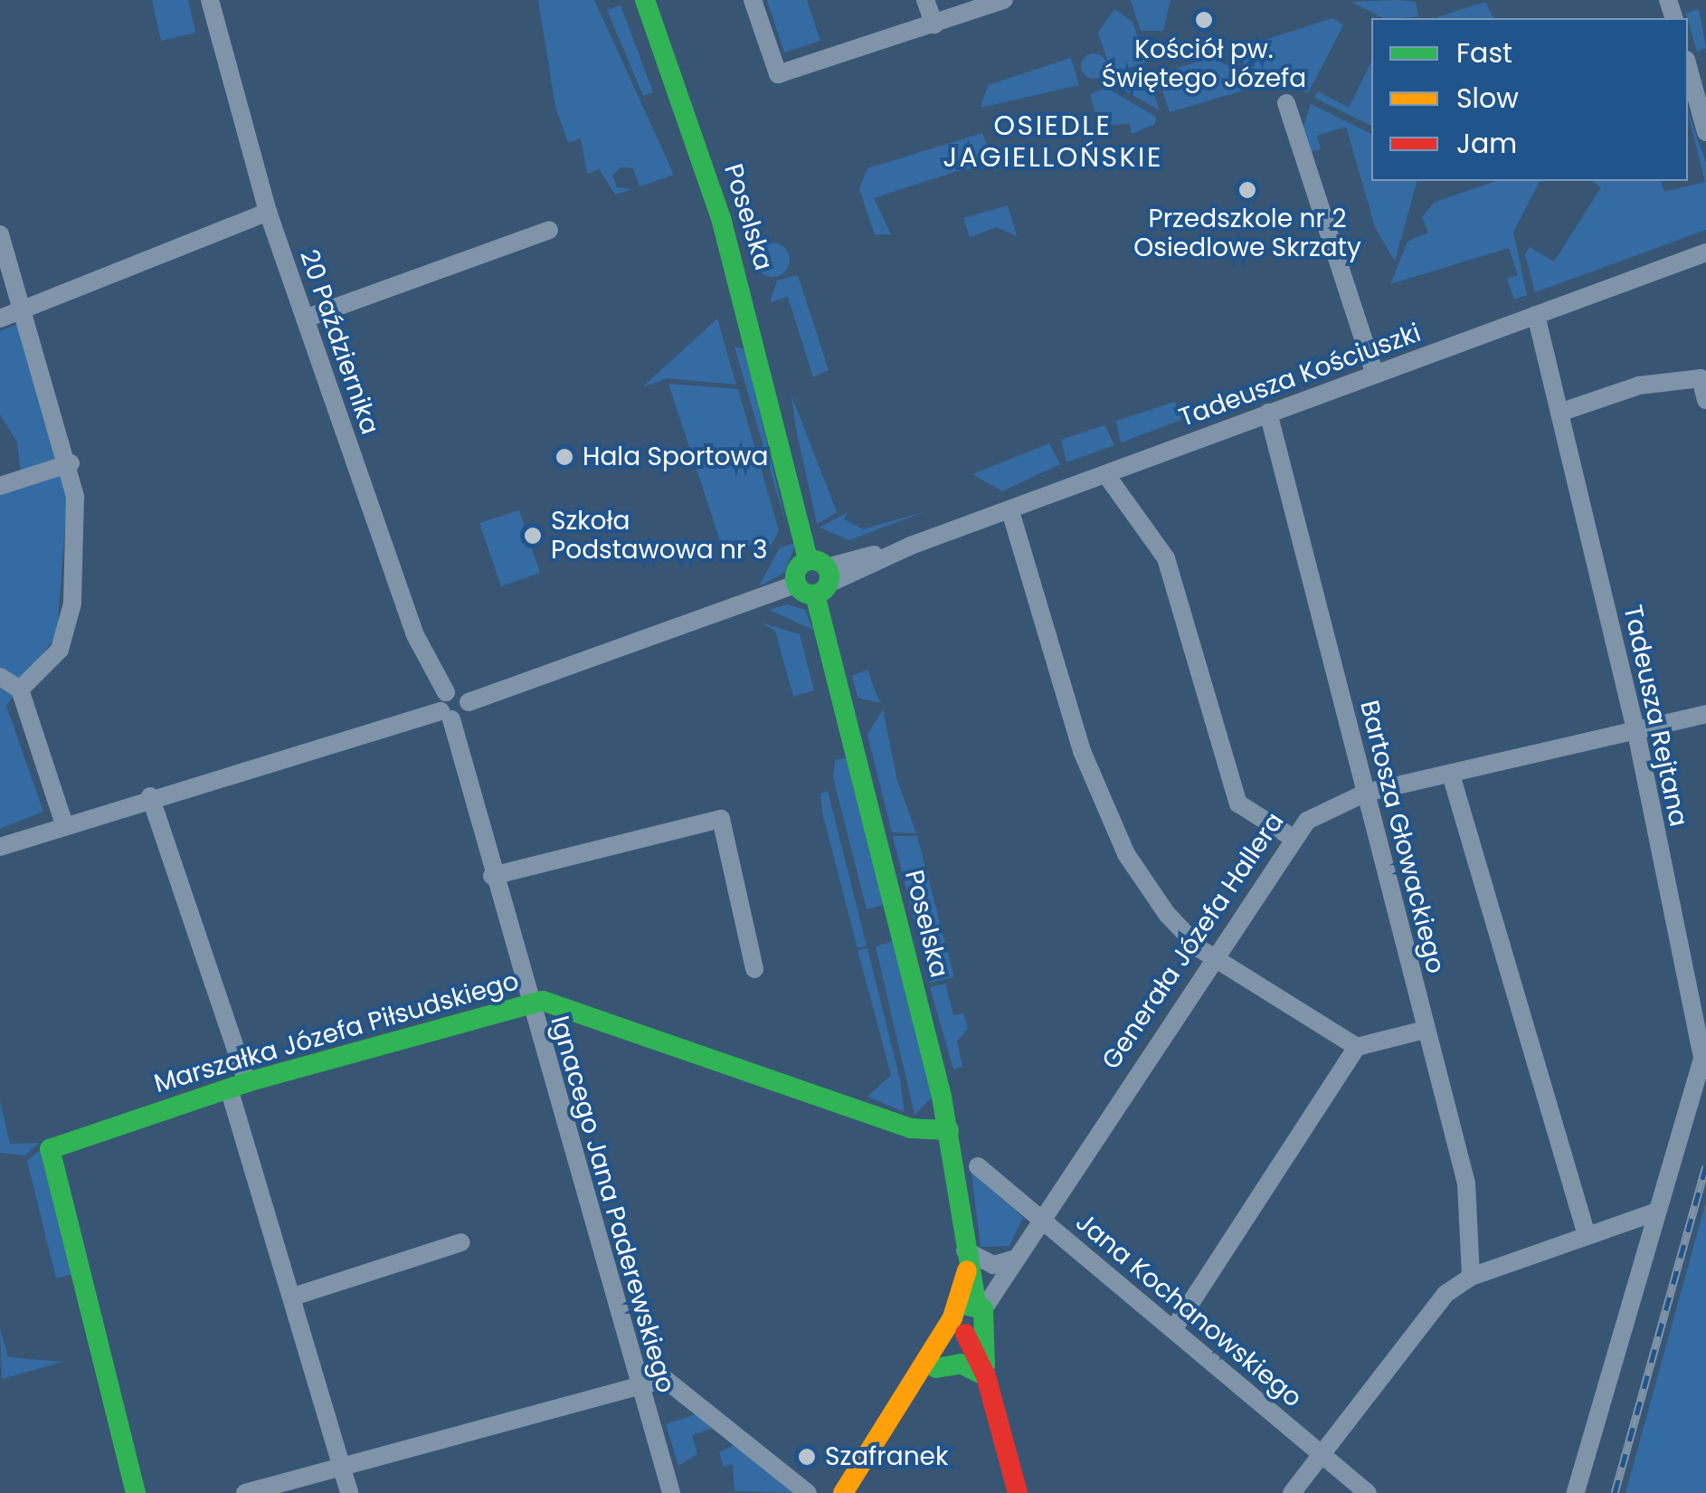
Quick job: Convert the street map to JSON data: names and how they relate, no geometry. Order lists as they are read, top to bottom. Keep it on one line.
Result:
{"streets":{"street":["Poselska","20 Października","Tadeusza Kościuszki","Tadeusza Rejtana","Bartosza Głowackiego","Generała Józefa Hallera","Marszałka Józefa Piłsudskiego","Ignacego Jana Paderewskiego","Jana Kochanowskiego"]},"crossings":[["Poselska","Tadeusza Kościuszki"],["Poselska","Generała Józefa Hallera"],["Poselska","Marszałka Józefa Piłsudskiego"],["20 Października","Tadeusza Kościuszki"],["20 Października","Ignacego Jana Paderewskiego"],["Tadeusza Kościuszki","Tadeusza Rejtana"],["Tadeusza Kościuszki","Bartosza Głowackiego"],["Tadeusza Kościuszki","Ignacego Jana Paderewskiego"],["Tadeusza Rejtana","Generała Józefa Hallera"],["Bartosza Głowackiego","Generała Józefa Hallera"],["Generała Józefa Hallera","Jana Kochanowskiego"],["Marszałka Józefa Piłsudskiego","Ignacego Jana Paderewskiego"]],"districts":["OSIEDLE JAGIELLOŃSKIE"],"places":["Kościół pw. Świętego Józefa","Przedszkole nr 2 Osiedlowe Skrzaty","Hala Sportowa","Szkoła Podstawowa nr 3","Szafranek"],"legend":["Fast","Slow","Jam"]}
